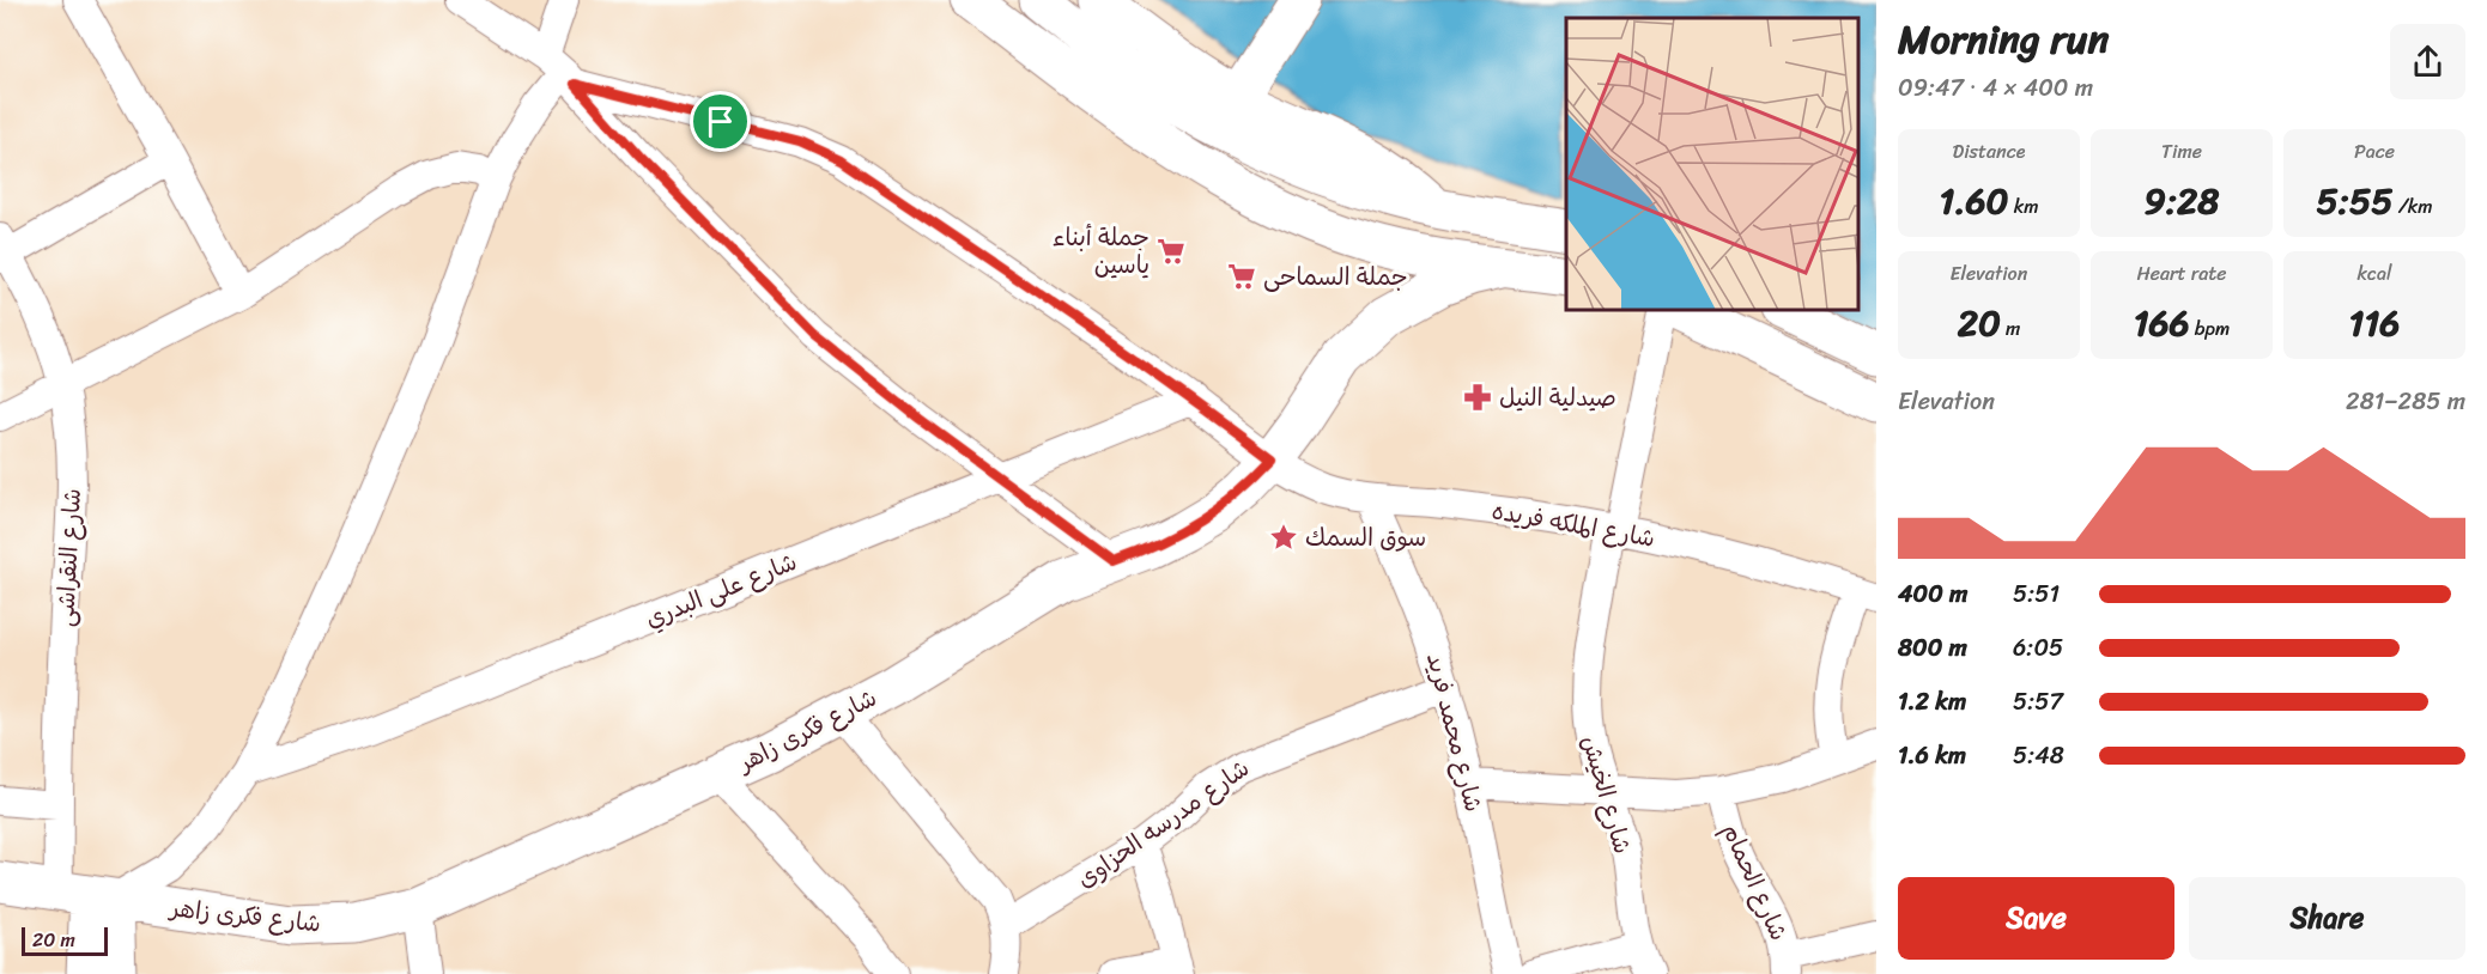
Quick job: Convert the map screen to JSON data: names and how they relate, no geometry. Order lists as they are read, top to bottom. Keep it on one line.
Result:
{"streets":{"street":["شارع الملكه فريده","شارع النقراشى","شارع على البدري","شارع فكرى زاهر","شارع محمد فريد","شارع الخيش","شارع مدرسه الحزاوى","شارع الحمام"]},"crossings":[["شارع الملكه فريده","شارع على البدري"],["شارع الملكه فريده","شارع فكرى زاهر"],["شارع الملكه فريده","شارع محمد فريد"],["شارع الملكه فريده","شارع الخيش"],["شارع النقراشى","شارع فكرى زاهر"],["شارع محمد فريد","شارع مدرسه الحزاوى"]],"places":{"supermarket":["جملة أبناء ياسين","جملة السماحى"],"pharmacy":["صيدلية النيل"],"place":["سوق السمك"]},"scale_bar":"20 m","page":{"heading":["Morning run","09:47 · 4 × 400 m"],"stats":[["Distance","1.60 km"],["Time","9:28"],["Pace","5:55 /km"],["Elevation","20 m"],["Heart rate","166 bpm"],["kcal","116"]],"chart":["Elevation","281–285 m"],"list":[{"name":"400 m","note":"5:51"},{"name":"800 m","note":"6:05"},{"name":"1.2 km","note":"5:57"},{"name":"1.6 km","note":"5:48"}],"buttons":["Save","Share"],"scale":"20 m"}}
